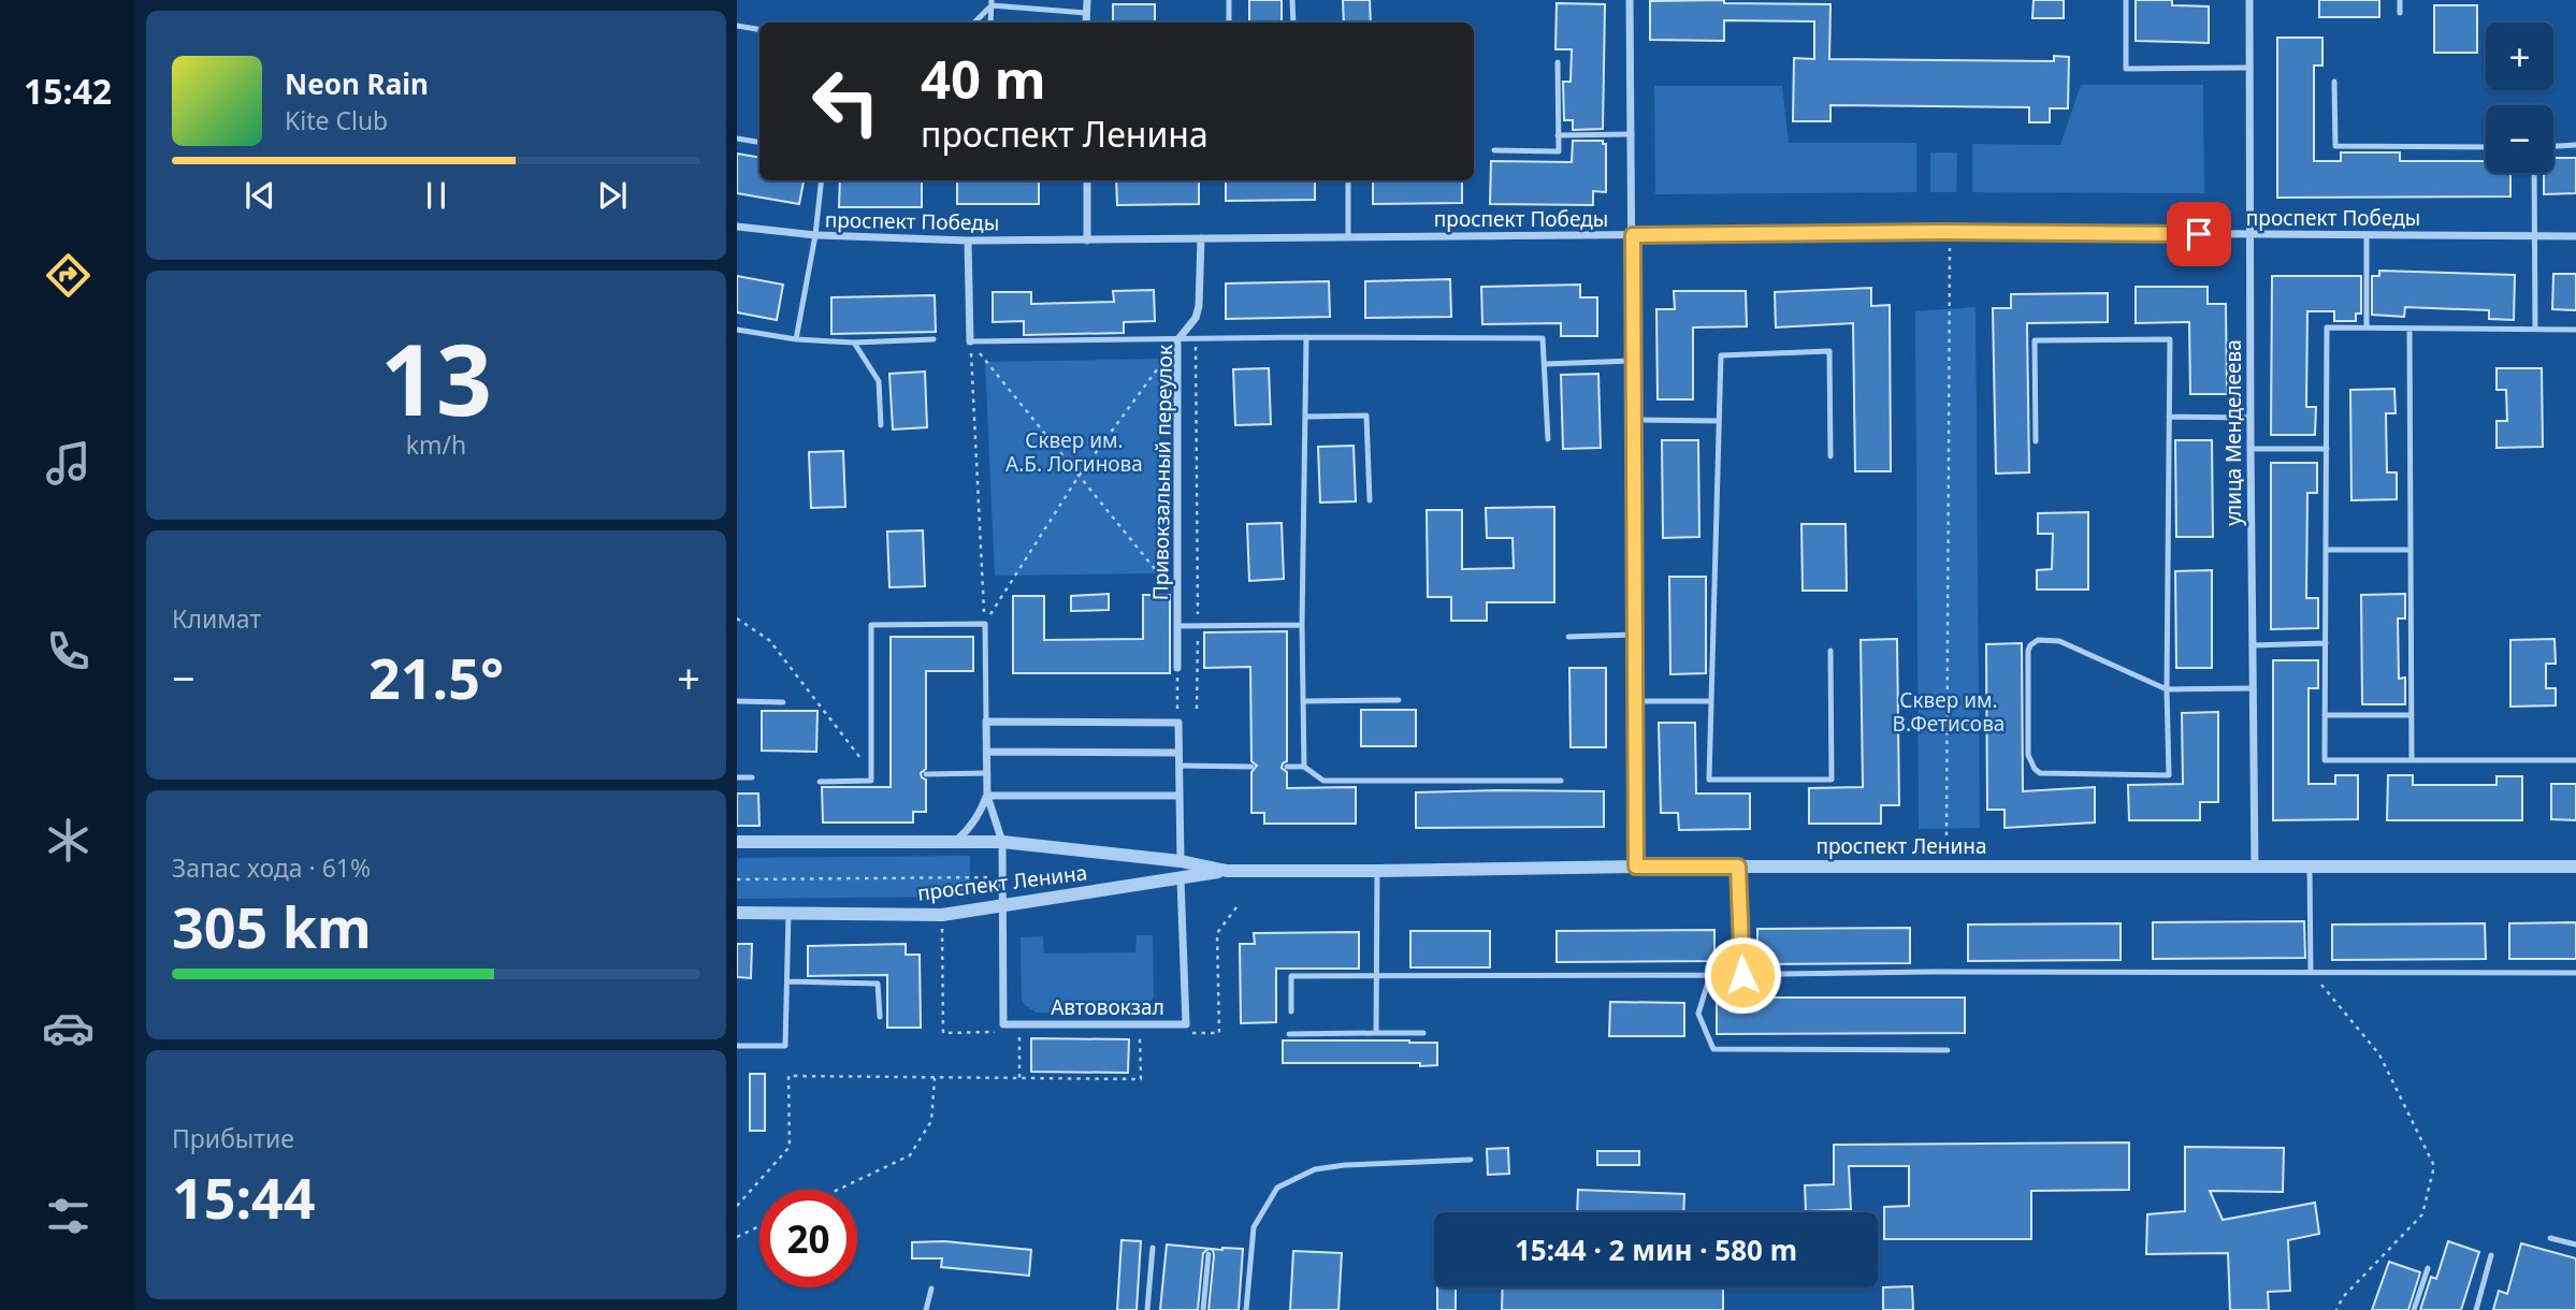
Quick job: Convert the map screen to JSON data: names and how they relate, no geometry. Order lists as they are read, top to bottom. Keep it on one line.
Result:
{"streets":{"street":["проспект Победы","улица Менделеева","Привокзальный переулок","проспект Ленина","Автовокзал"]},"crossings":[["проспект Победы","улица Менделеева"],["проспект Победы","Привокзальный переулок"],["улица Менделеева","проспект Ленина"],["проспект Ленина","Автовокзал"]],"parks":["Сквер им. А.Б. Логинова","Сквер им. В.Фетисова"],"page":{"tabs":"15:42","map_buttons":["+","−"],"turn":["40 m","проспект Ленина"],"song":["Neon Rain","Kite Club"],"tile":[["13","km/h"],"Климат",["Запас хода · 61%","305 km"],["Прибытие","15:44"]],"heat":["−","21.5°","+"],"limit":"20","trip":"15:44 · 2 мин · 580 m"}}
